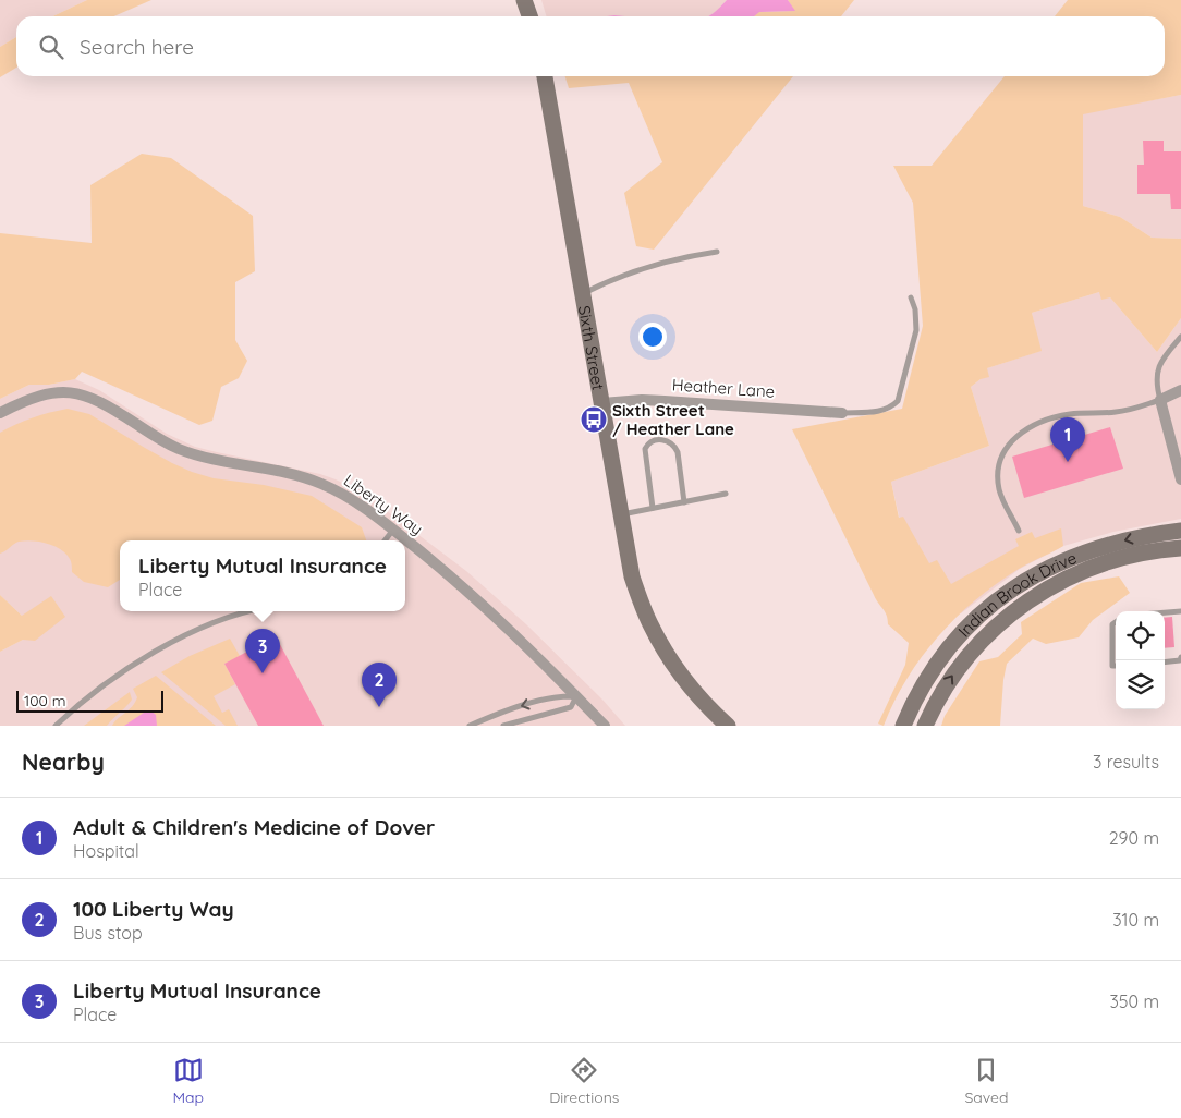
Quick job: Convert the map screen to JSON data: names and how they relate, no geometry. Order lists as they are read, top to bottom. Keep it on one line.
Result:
{"streets":{"main road":["Sixth Street","Indian Brook Drive"],"street":["Heather Lane","Liberty Way"]},"crossings":[["Sixth Street","Heather Lane"]],"places":{"bus stop":["Sixth Street / Heather Lane"]},"scale_bar":"100 m","page":{"search":"Search here","pins":["1","3","2"],"popup":["Liberty Mutual Insurance","Place"],"scale":"100 m","heading":["Nearby","3 results"],"list":[{"mark":"1","name":"Adult & Children's Medicine of Dover","note":"Hospital","value":"290 m"},{"mark":"2","name":"100 Liberty Way","note":"Bus stop","value":"310 m"},{"mark":"3","name":"Liberty Mutual Insurance","note":"Place","value":"350 m"}],"nav":["Map","Directions","Saved"]}}
